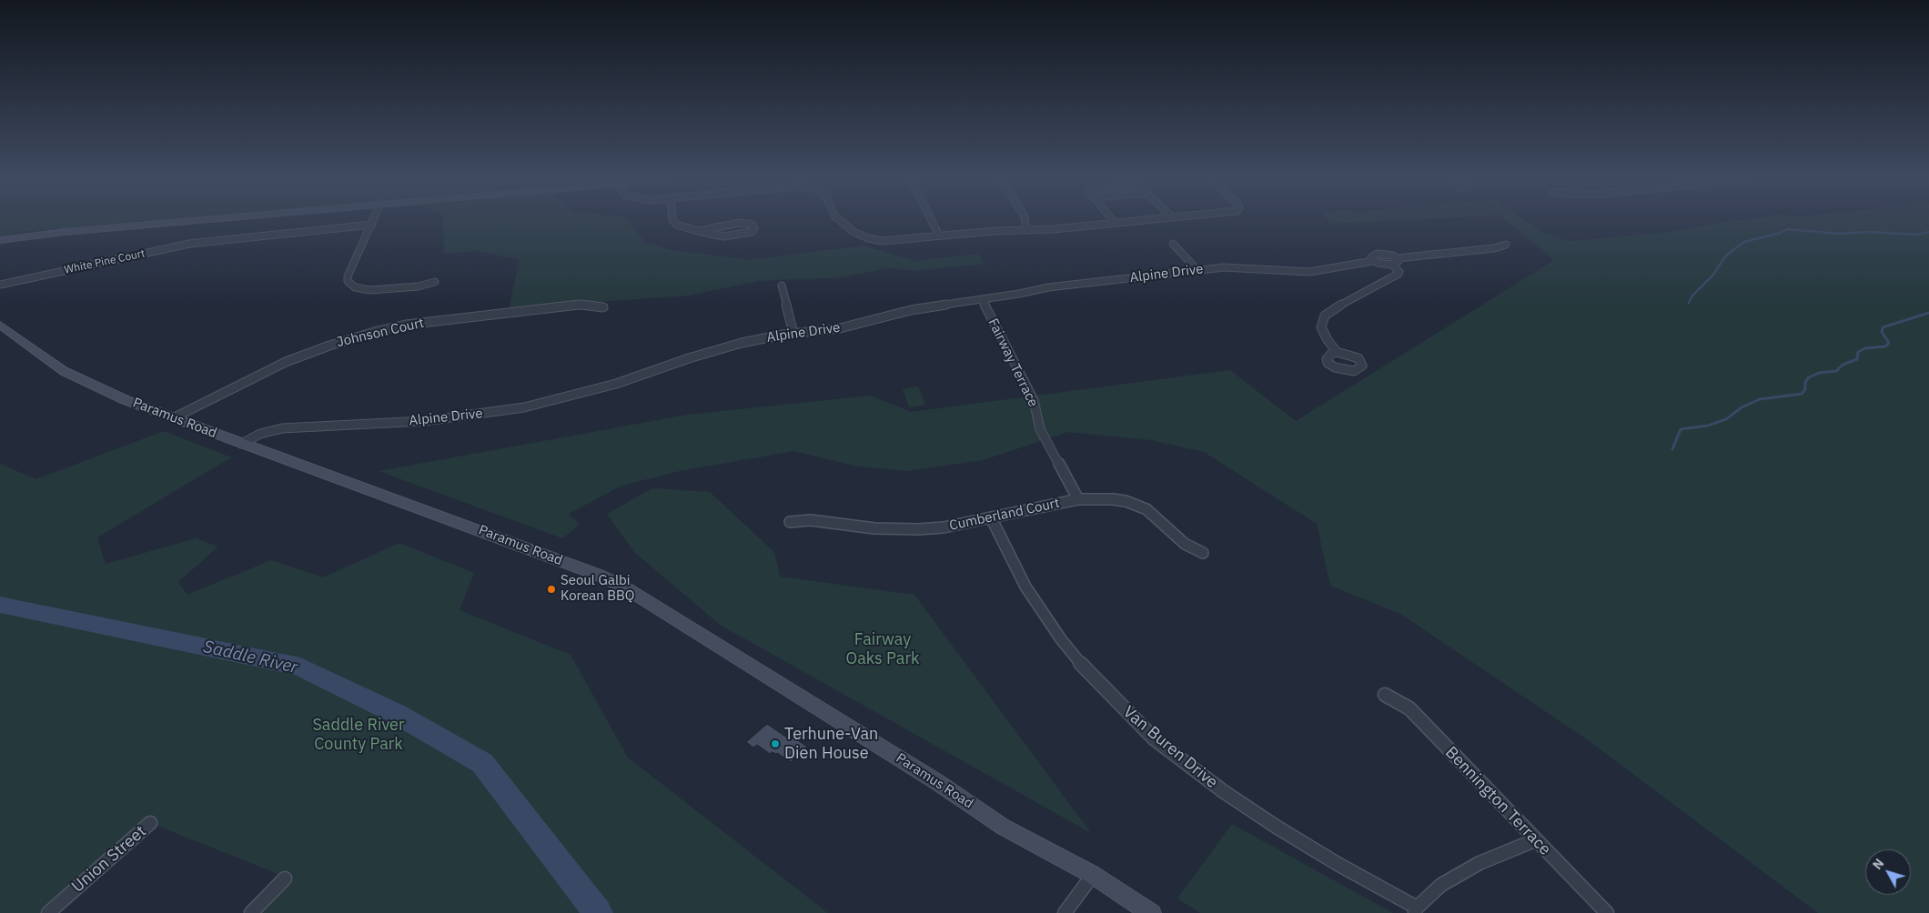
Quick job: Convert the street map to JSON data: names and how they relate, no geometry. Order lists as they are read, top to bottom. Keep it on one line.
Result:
{"streets":{"main road":["Paramus Road"],"street":["White Pine Court","Alpine Drive","Johnson Court","Fairway Terrace","Cumberland Court","Van Buren Drive","Bennington Terrace","Union Street"]},"crossings":[["Alpine Drive","Fairway Terrace"],["Alpine Drive","Paramus Road"],["Johnson Court","Paramus Road"],["Fairway Terrace","Cumberland Court"],["Cumberland Court","Van Buren Drive"]],"water":["Saddle River"],"parks":["Fairway Oaks Park","Saddle River County Park"],"places":["Seoul Galbi Korean BBQ","Terhune-Van Dien House"],"north":"top left"}
